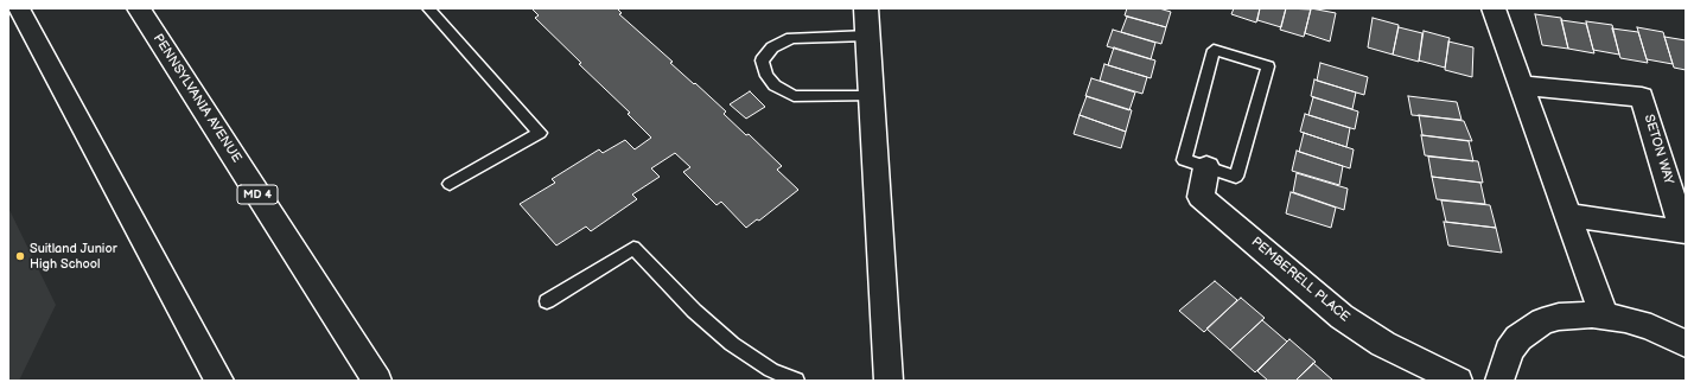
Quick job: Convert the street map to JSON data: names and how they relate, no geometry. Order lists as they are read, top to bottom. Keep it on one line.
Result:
{"streets":{"main road":["PENNSYLVANIA AVENUE","SETON WAY","MD 4","PEMBERELL PLACE"]},"places":["Suitland Junior High School"]}
